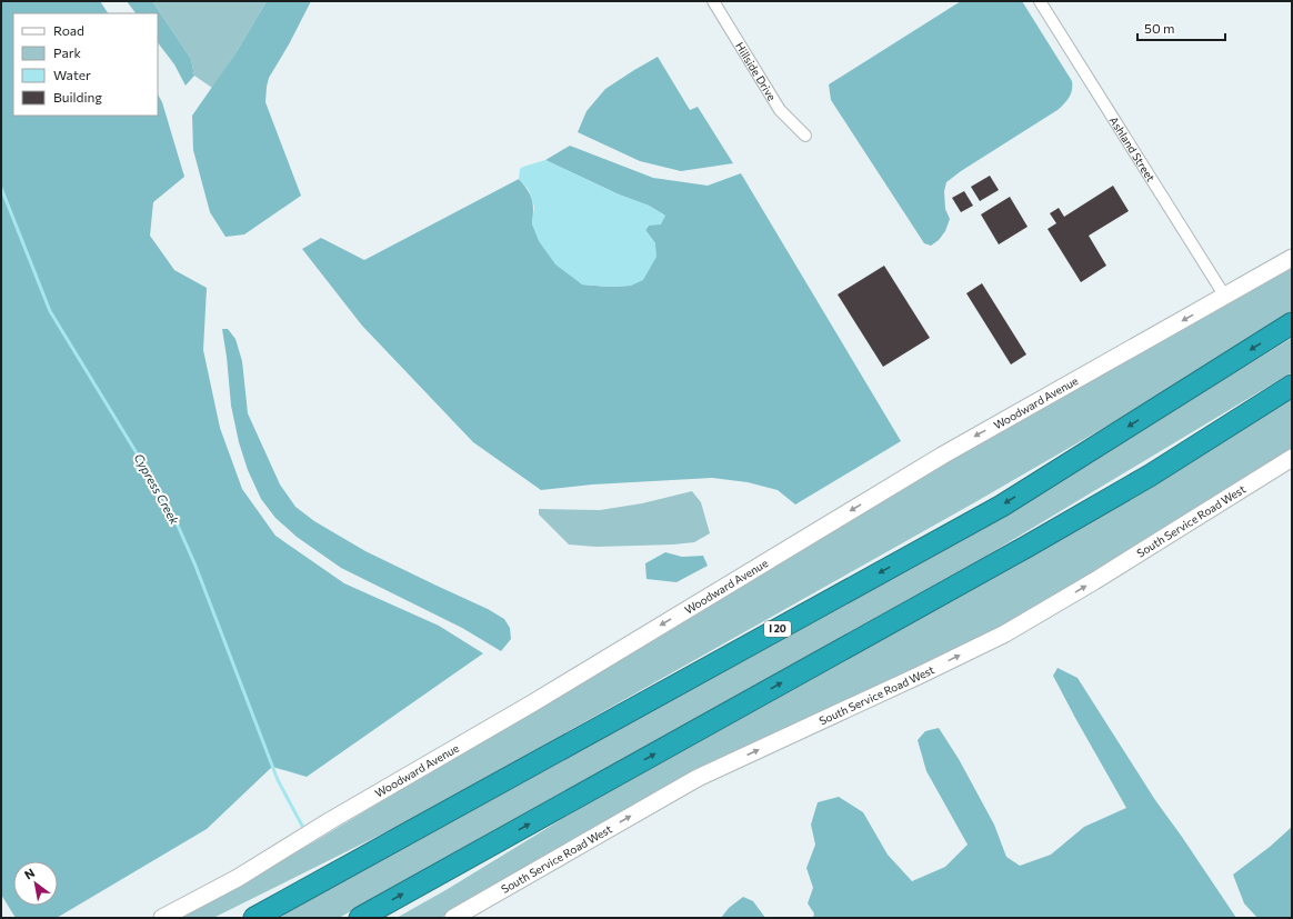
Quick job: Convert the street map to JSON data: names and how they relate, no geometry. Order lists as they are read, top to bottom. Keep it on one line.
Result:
{"streets":{"highway":["I 20"],"main road":["Woodward Avenue","South Service Road West"],"street":["Hillside Drive","Ashland Street"]},"crossings":[["Ashland Street","Woodward Avenue"]],"one_way":["Woodward Avenue","South Service Road West"],"water":["Cypress Creek"],"legend":["Road","Park","Water","Building"],"scale_bar":"50 m","north":"top left"}
